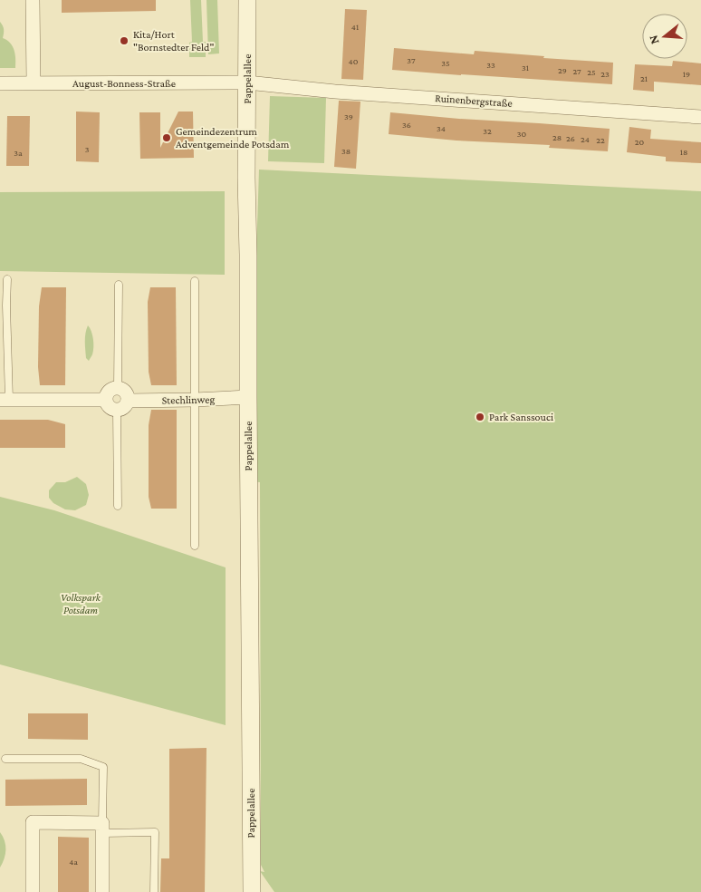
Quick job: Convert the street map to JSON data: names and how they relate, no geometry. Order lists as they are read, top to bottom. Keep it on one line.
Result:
{"streets":{"street":["Pappelallee","August-Bonness-Straße","Ruinenbergstraße","Stechlinweg"]},"crossings":[["Pappelallee","August-Bonness-Straße"],["Pappelallee","Ruinenbergstraße"],["Pappelallee","Stechlinweg"],["August-Bonness-Straße","Ruinenbergstraße"]],"parks":["Volkspark Potsdam"],"places":["Kita/Hort \"Bornstedter Feld\"","Gemeindezentrum Adventgemeinde Potsdam","Park Sanssouci"],"house_numbers":["41","37","40","35","33","31","29","27","25","23","19","21","39","36","34","32","30","28","26","24","22","20","3","38","18","3a","4a"],"north":"left"}
